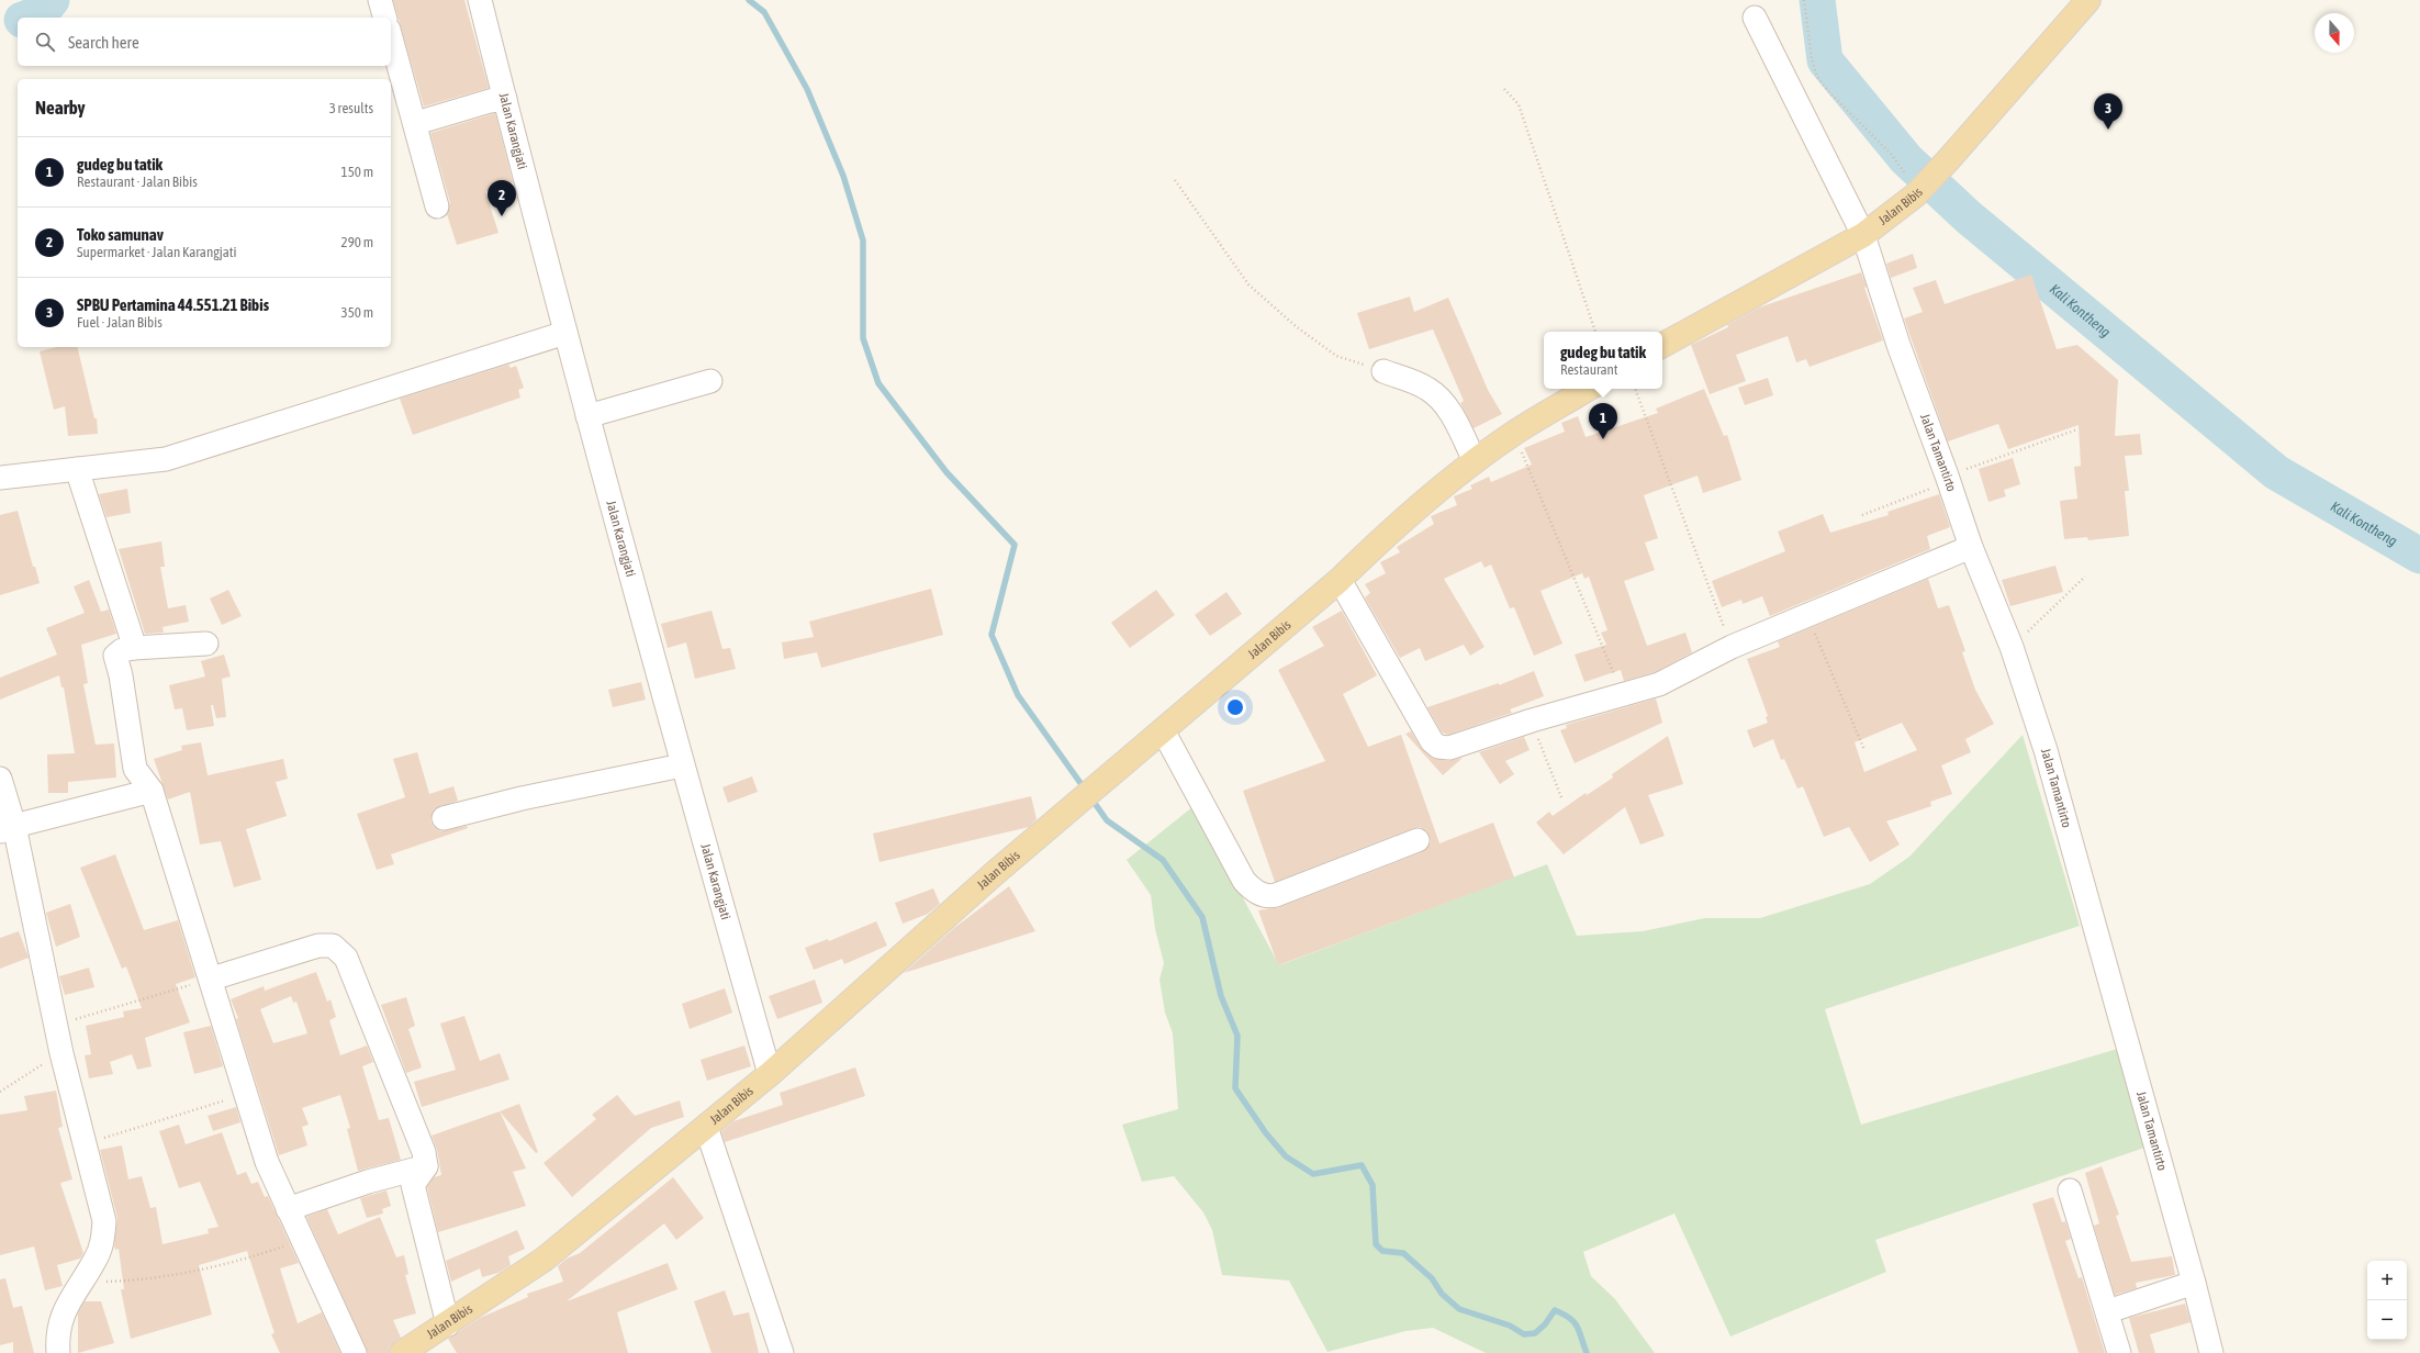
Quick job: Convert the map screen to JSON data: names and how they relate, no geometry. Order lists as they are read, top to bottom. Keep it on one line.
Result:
{"streets":{"main road":["Jalan Bibis"],"street":["Jalan Karangjati","Jalan Tamantirto"]},"crossings":[["Jalan Karangjati","Jalan Bibis"],["Jalan Bibis","Jalan Tamantirto"]],"water":["Kali Kontheng"],"north":"bottom","page":{"search":"Search here","heading":["Nearby","3 results"],"pins":["3","2","1"],"list":[{"mark":"1","name":"gudeg bu tatik","note":"Restaurant · Jalan Bibis","value":"150 m"},{"mark":"2","name":"Toko samunav","note":"Supermarket · Jalan Karangjati","value":"290 m"},{"mark":"3","name":"SPBU Pertamina 44.551.21 Bibis","note":"Fuel · Jalan Bibis","value":"350 m"}],"popup":["gudeg bu tatik","Restaurant"],"map_buttons":["+","−"]}}
